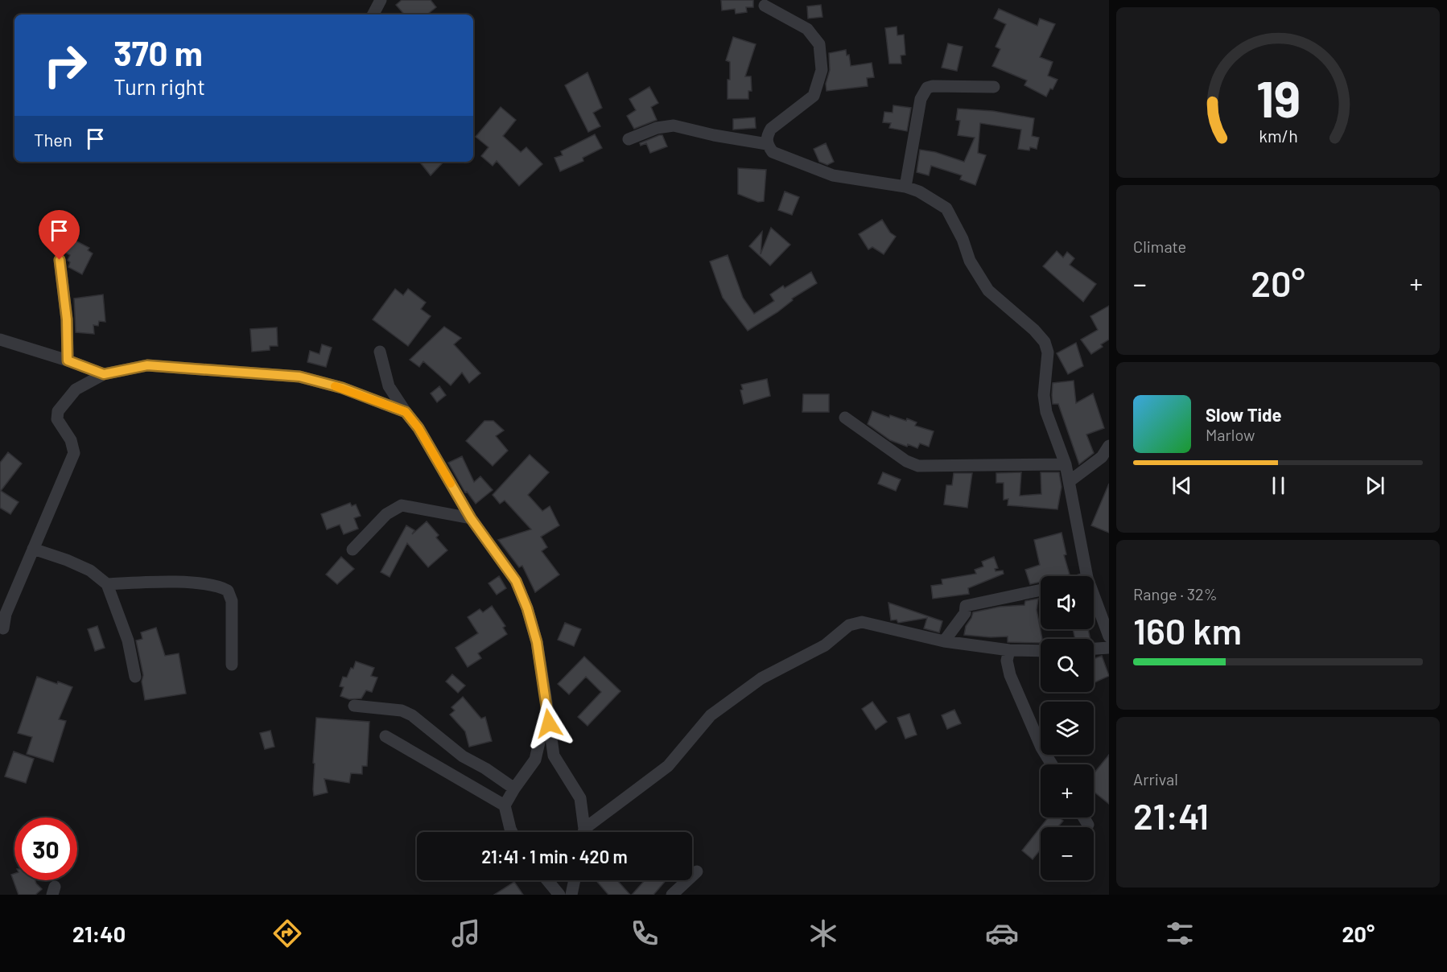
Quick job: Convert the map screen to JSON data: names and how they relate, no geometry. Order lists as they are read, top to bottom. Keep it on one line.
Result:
{"page":{"turn":["370 m","Turn right"],"then":"Then","tile":["Climate",["Range · 32%","160 km"],["Arrival","21:41"]],"heat":["−","20°","+"],"song":["Slow Tide","Marlow"],"map_buttons":["+","−"],"limit":"30","trip":"21:41 · 1 min · 420 m","tabs":["21:40","20°"],"gauge":["19","km/h"]}}
